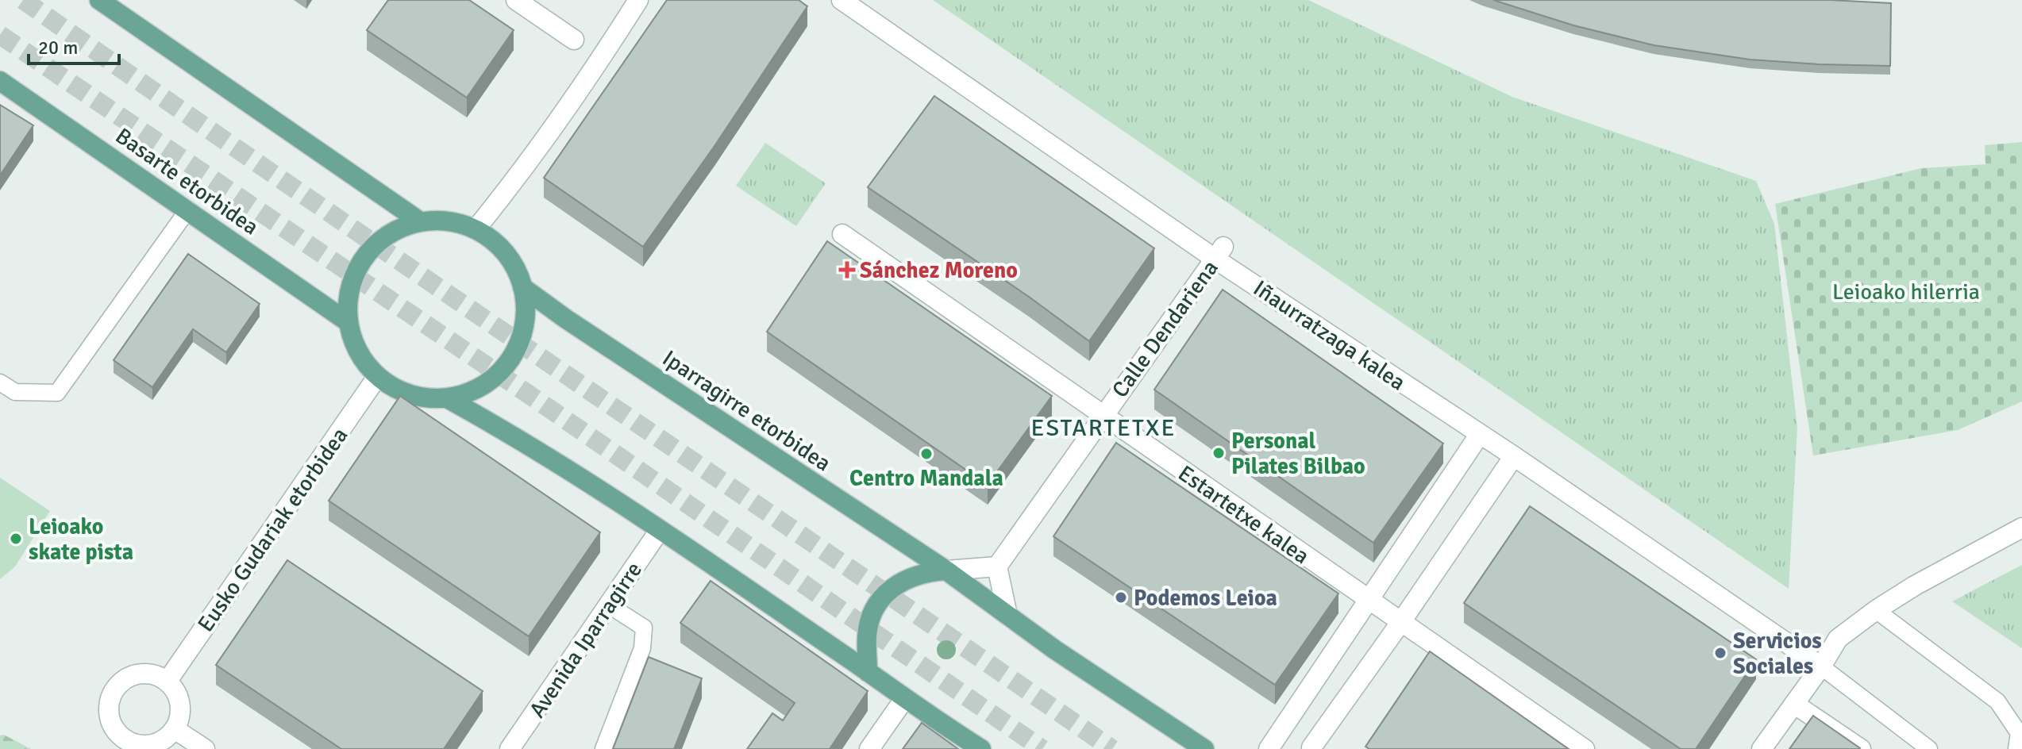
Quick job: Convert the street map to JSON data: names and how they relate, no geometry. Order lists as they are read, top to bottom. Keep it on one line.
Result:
{"streets":{"main road":["Basarte etorbidea","Iparragirre etorbidea"],"street":["Calle Dendariena","Iñaurratzaga kalea","Estartetxe kalea","Eusko Gudariak etorbidea","Avenida Iparragirre"]},"crossings":[["Basarte etorbidea","Iparragirre etorbidea"],["Basarte etorbidea","Eusko Gudariak etorbidea"],["Calle Dendariena","Iñaurratzaga kalea"],["Calle Dendariena","Estartetxe kalea"],["Iparragirre etorbidea","Eusko Gudariak etorbidea"]],"districts":["ESTARTETXE"],"parks":["Leioako hilerria"],"places":{"health":["Sánchez Moreno"],"other":["Personal Pilates Bilbao","Centro Mandala","Leioako skate pista","Podemos Leioa","Servicios Sociales"]},"scale_bar":"20 m"}
